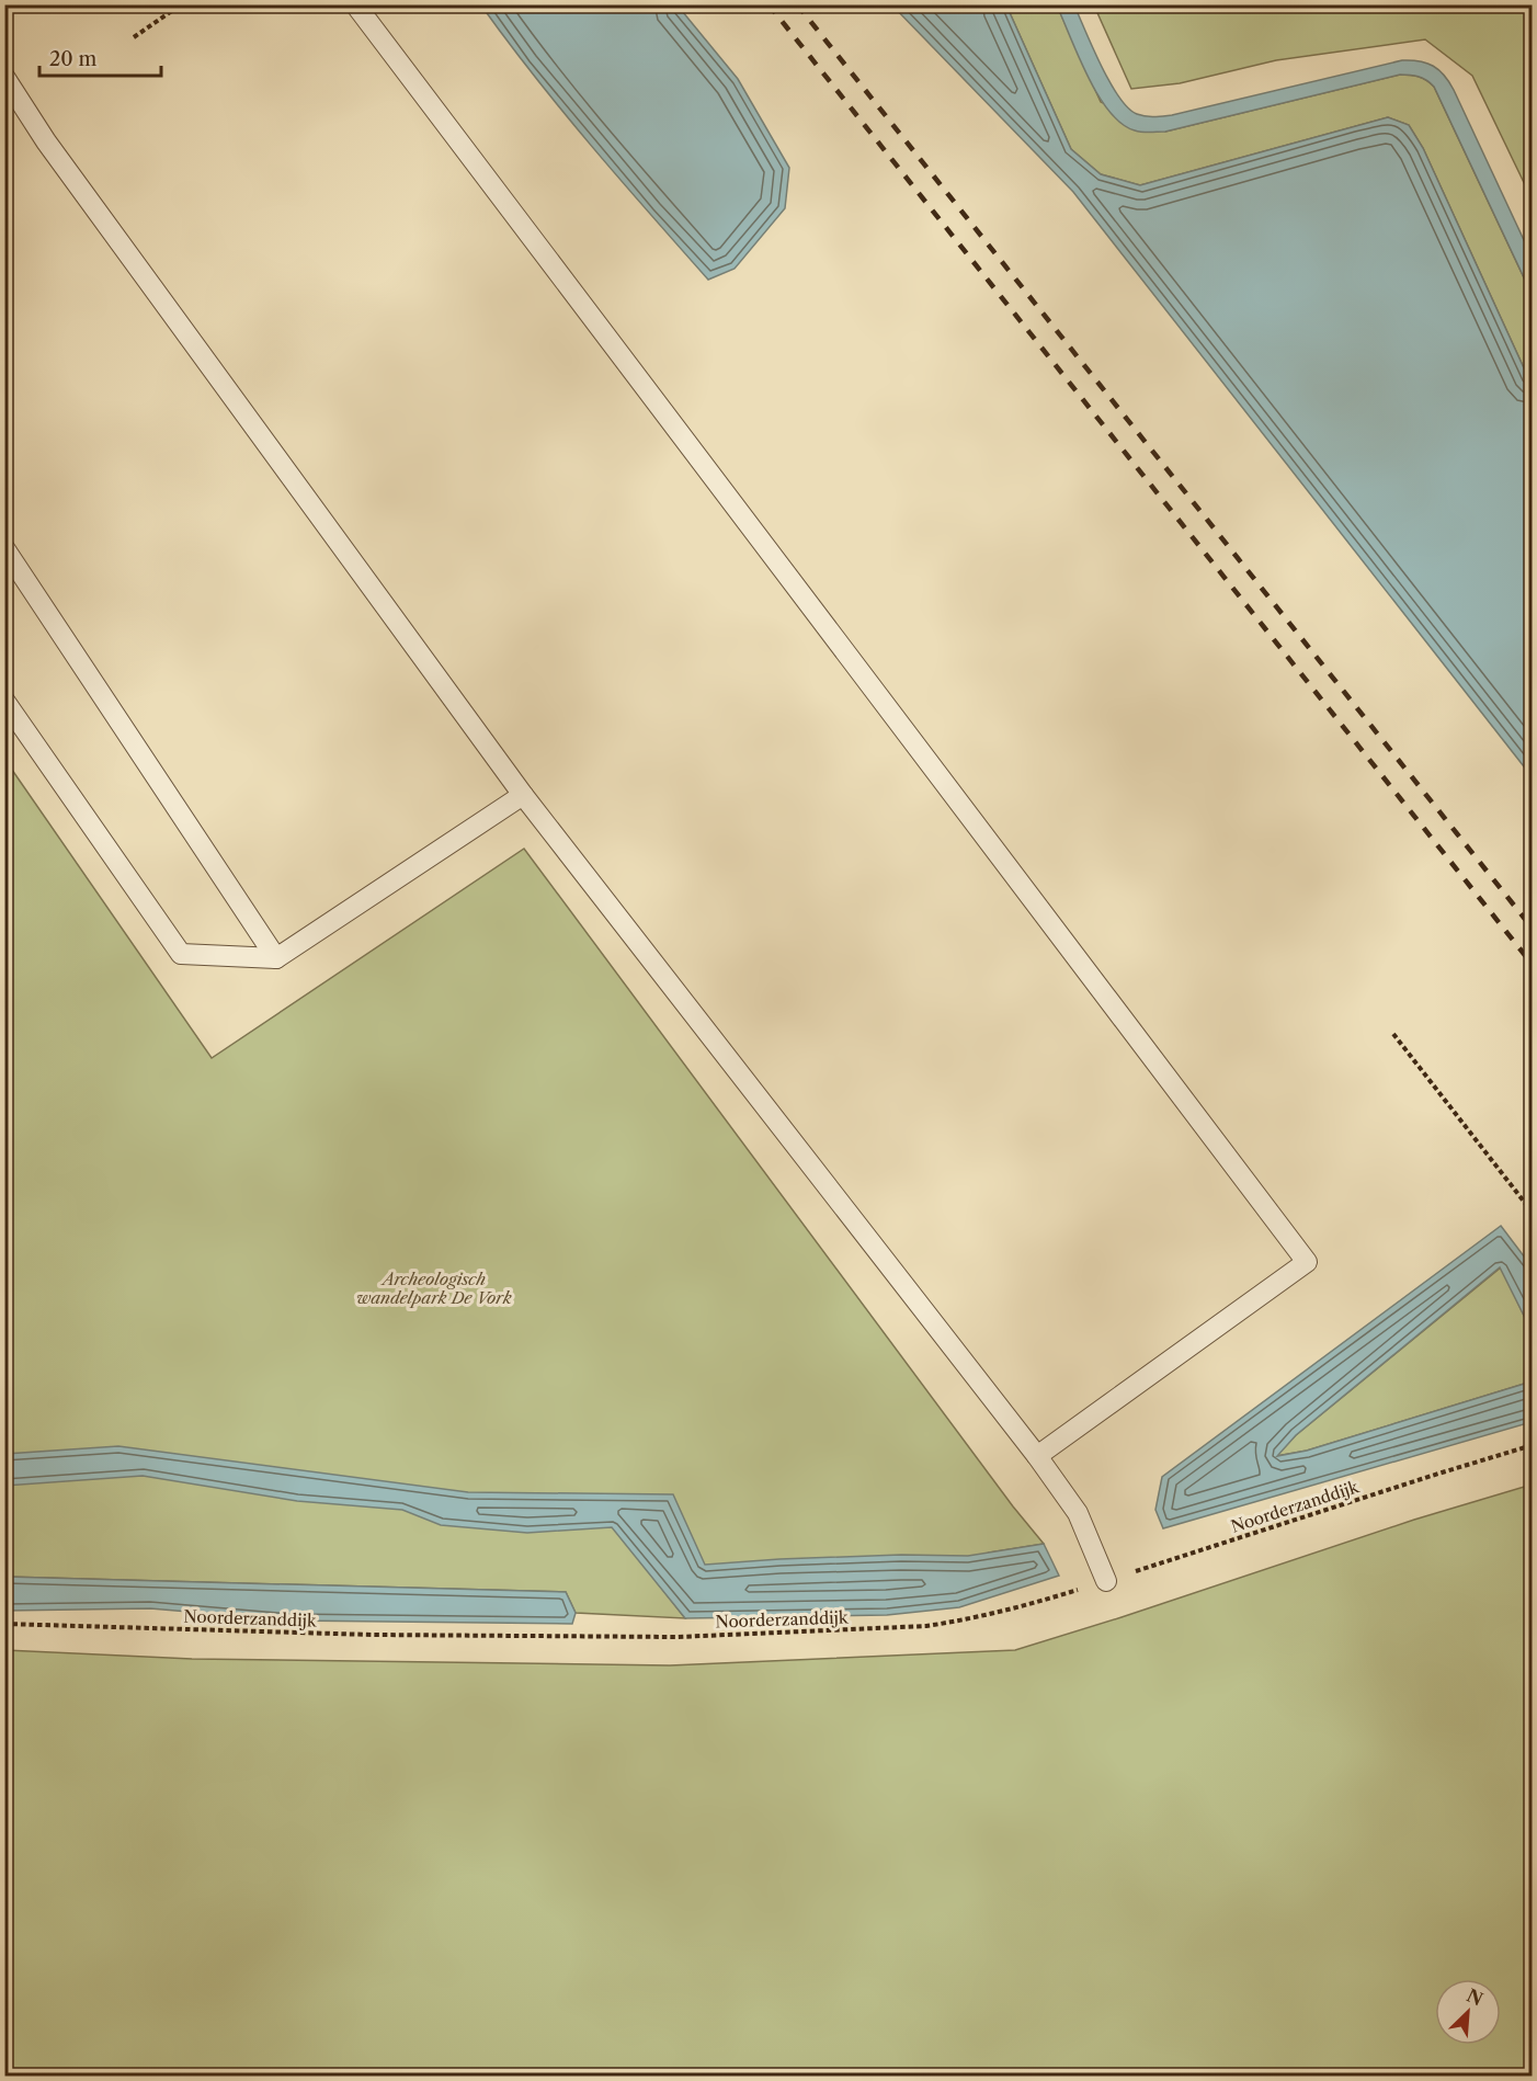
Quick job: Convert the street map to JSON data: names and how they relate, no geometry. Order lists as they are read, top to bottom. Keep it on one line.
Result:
{"streets":{"path":["Noorderzanddijk"]},"parks":["Archeologisch wandelpark De Vork"],"scale_bar":"20 m","north":"top right"}
